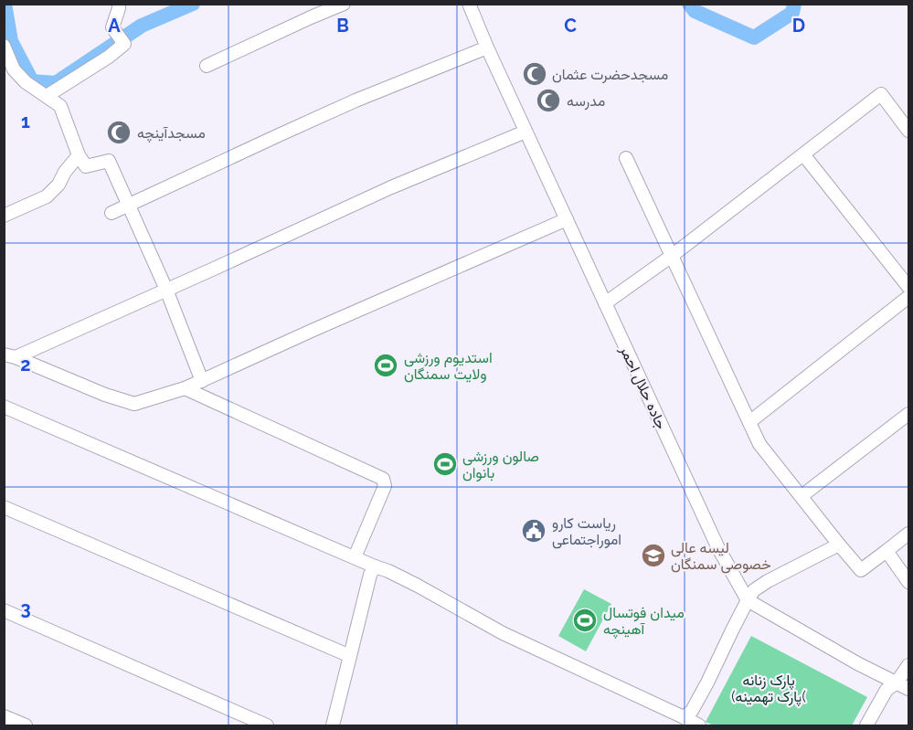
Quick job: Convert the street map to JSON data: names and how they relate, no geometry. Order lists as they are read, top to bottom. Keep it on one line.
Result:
{"streets":{"street":["جاده حلال احمر"]},"parks":["پارک زنانه (پارک تهمینه("],"places":{"mosque":["مسجدحضرت عثمان","مدرسه","مسجدآینچه"],"sports":["استدیوم ورزشی ولایت سمنگان","صالون ورزشی بانوان","میدان فوتسال آهینچه"],"public building":["ریاست کارو اموراجتماعی"],"school or university":["لیسه عالی خصوصی سمنگان"]},"grid":{"columns":["A","B","C","D"],"rows":["1","2","3"]}}
